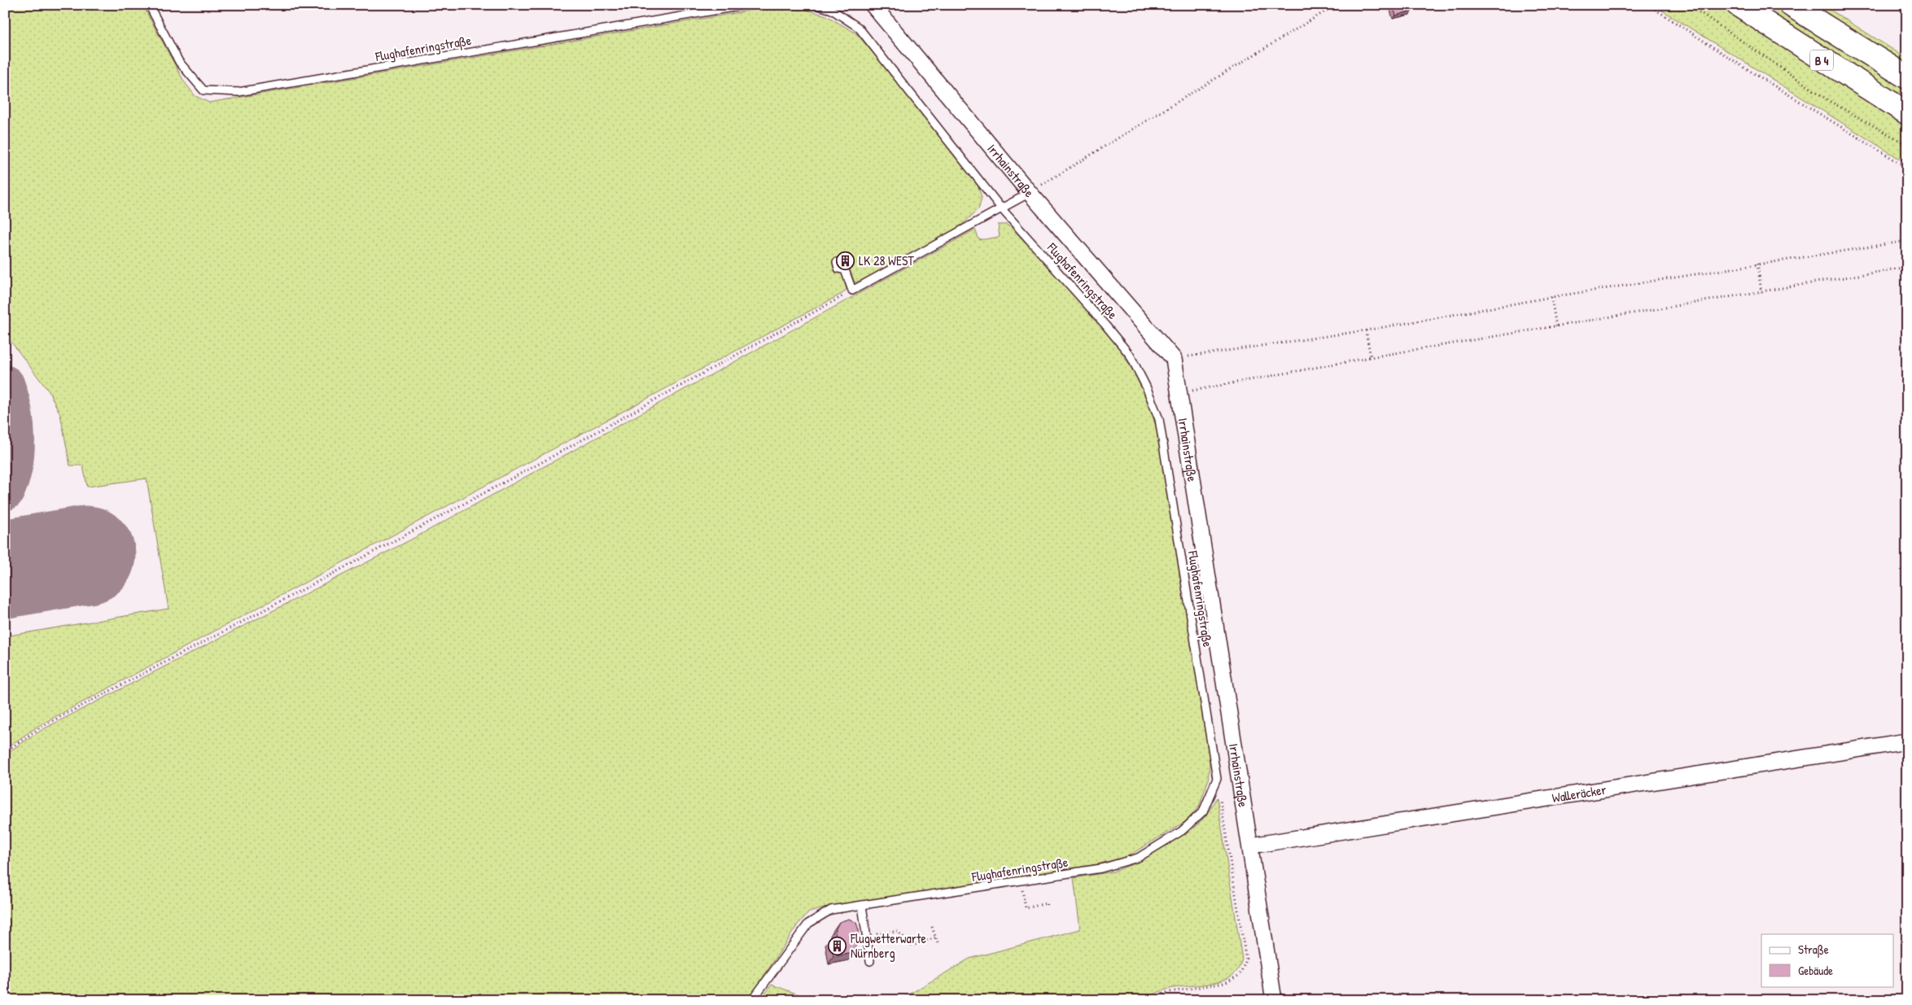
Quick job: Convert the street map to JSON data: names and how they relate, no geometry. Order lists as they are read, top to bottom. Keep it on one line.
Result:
{"streets":{"main road":["B 4"],"street":["Irrhainstraße","Walleräcker"],"lane":["Flughafenringstraße"]},"crossings":[["Irrhainstraße","Walleräcker"]],"places":{"building":["LK 28 WEST","Flugwetterwarte Nürnberg"]},"legend":["Straße","Gebäude"]}
